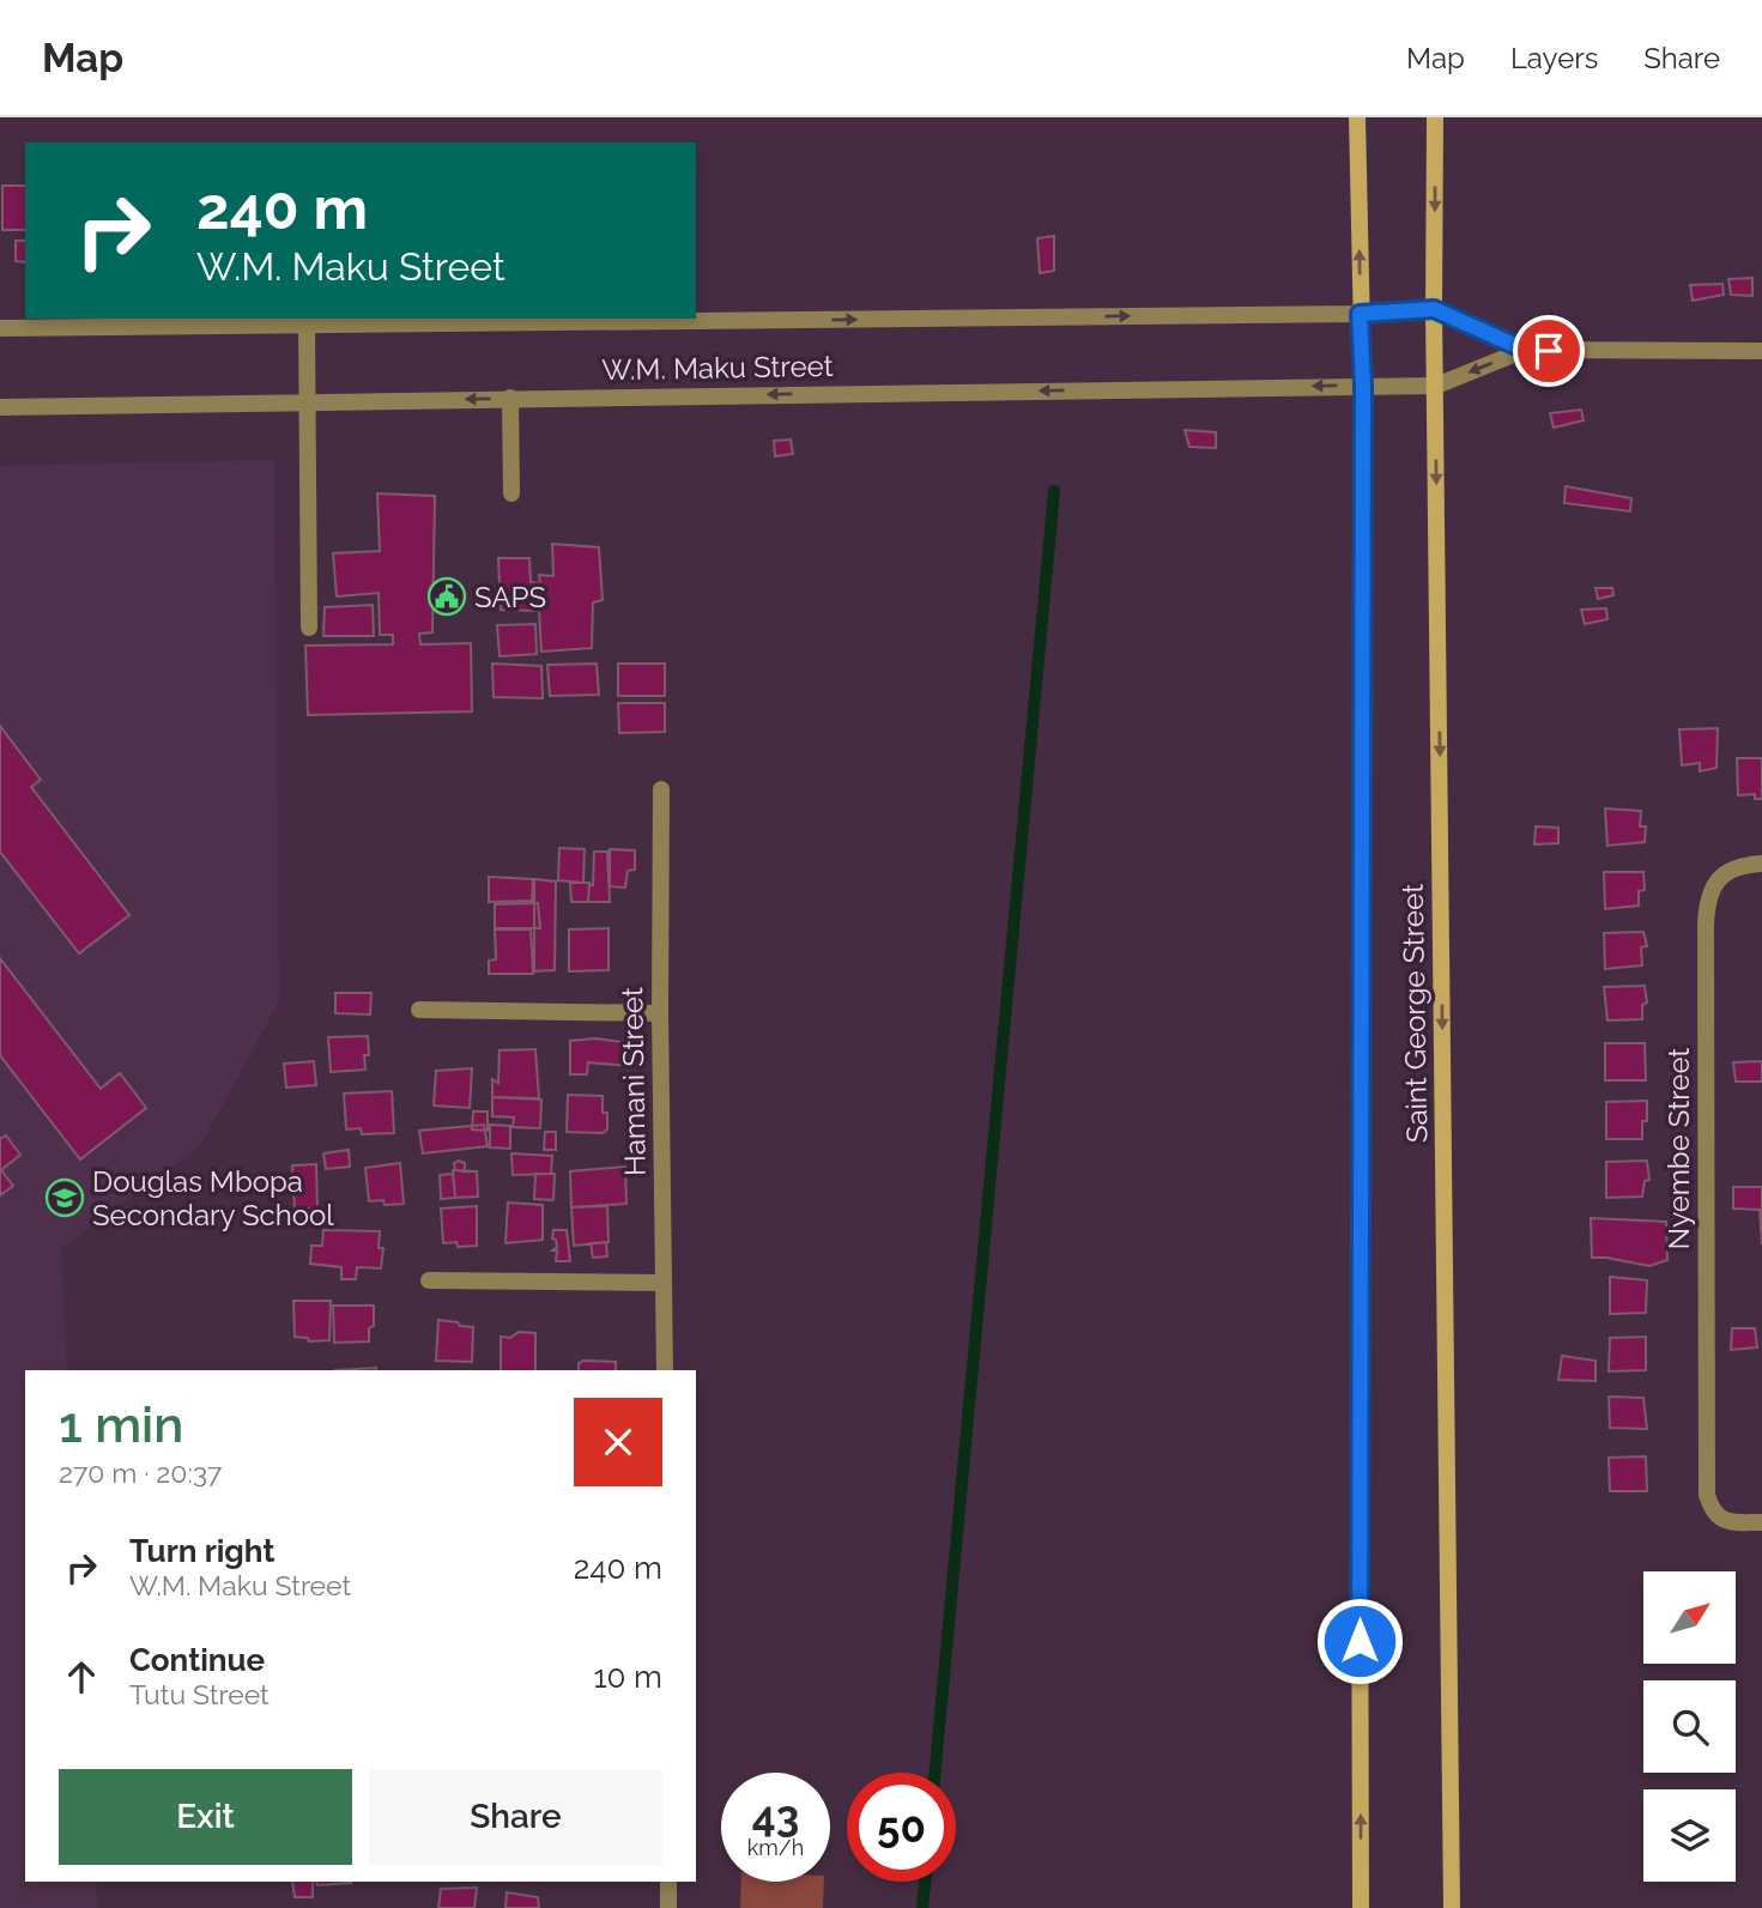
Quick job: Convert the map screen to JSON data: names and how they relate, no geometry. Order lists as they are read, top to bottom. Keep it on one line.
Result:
{"streets":{"main road":["Saint George Street"],"street":["W.M. Maku Street","Hamani Street","Nyembe Street"]},"crossings":[["W.M. Maku Street","Saint George Street"]],"places":{"public building":["SAPS"],"school or university":["Douglas Mbopa Secondary School"]},"north":"top right","page":{"header":"Map","nav":["Map","Layers","Share"],"turn":["240 m","W.M. Maku Street"],"heading":["1 min","270 m · 20:37"],"list":[{"name":"Turn right","note":"W.M. Maku Street","value":"240 m"},{"name":"Continue","note":"Tutu Street","value":"10 m"}],"buttons":["Exit","Share"],"speed":"43 km/h","limit":"50"}}
